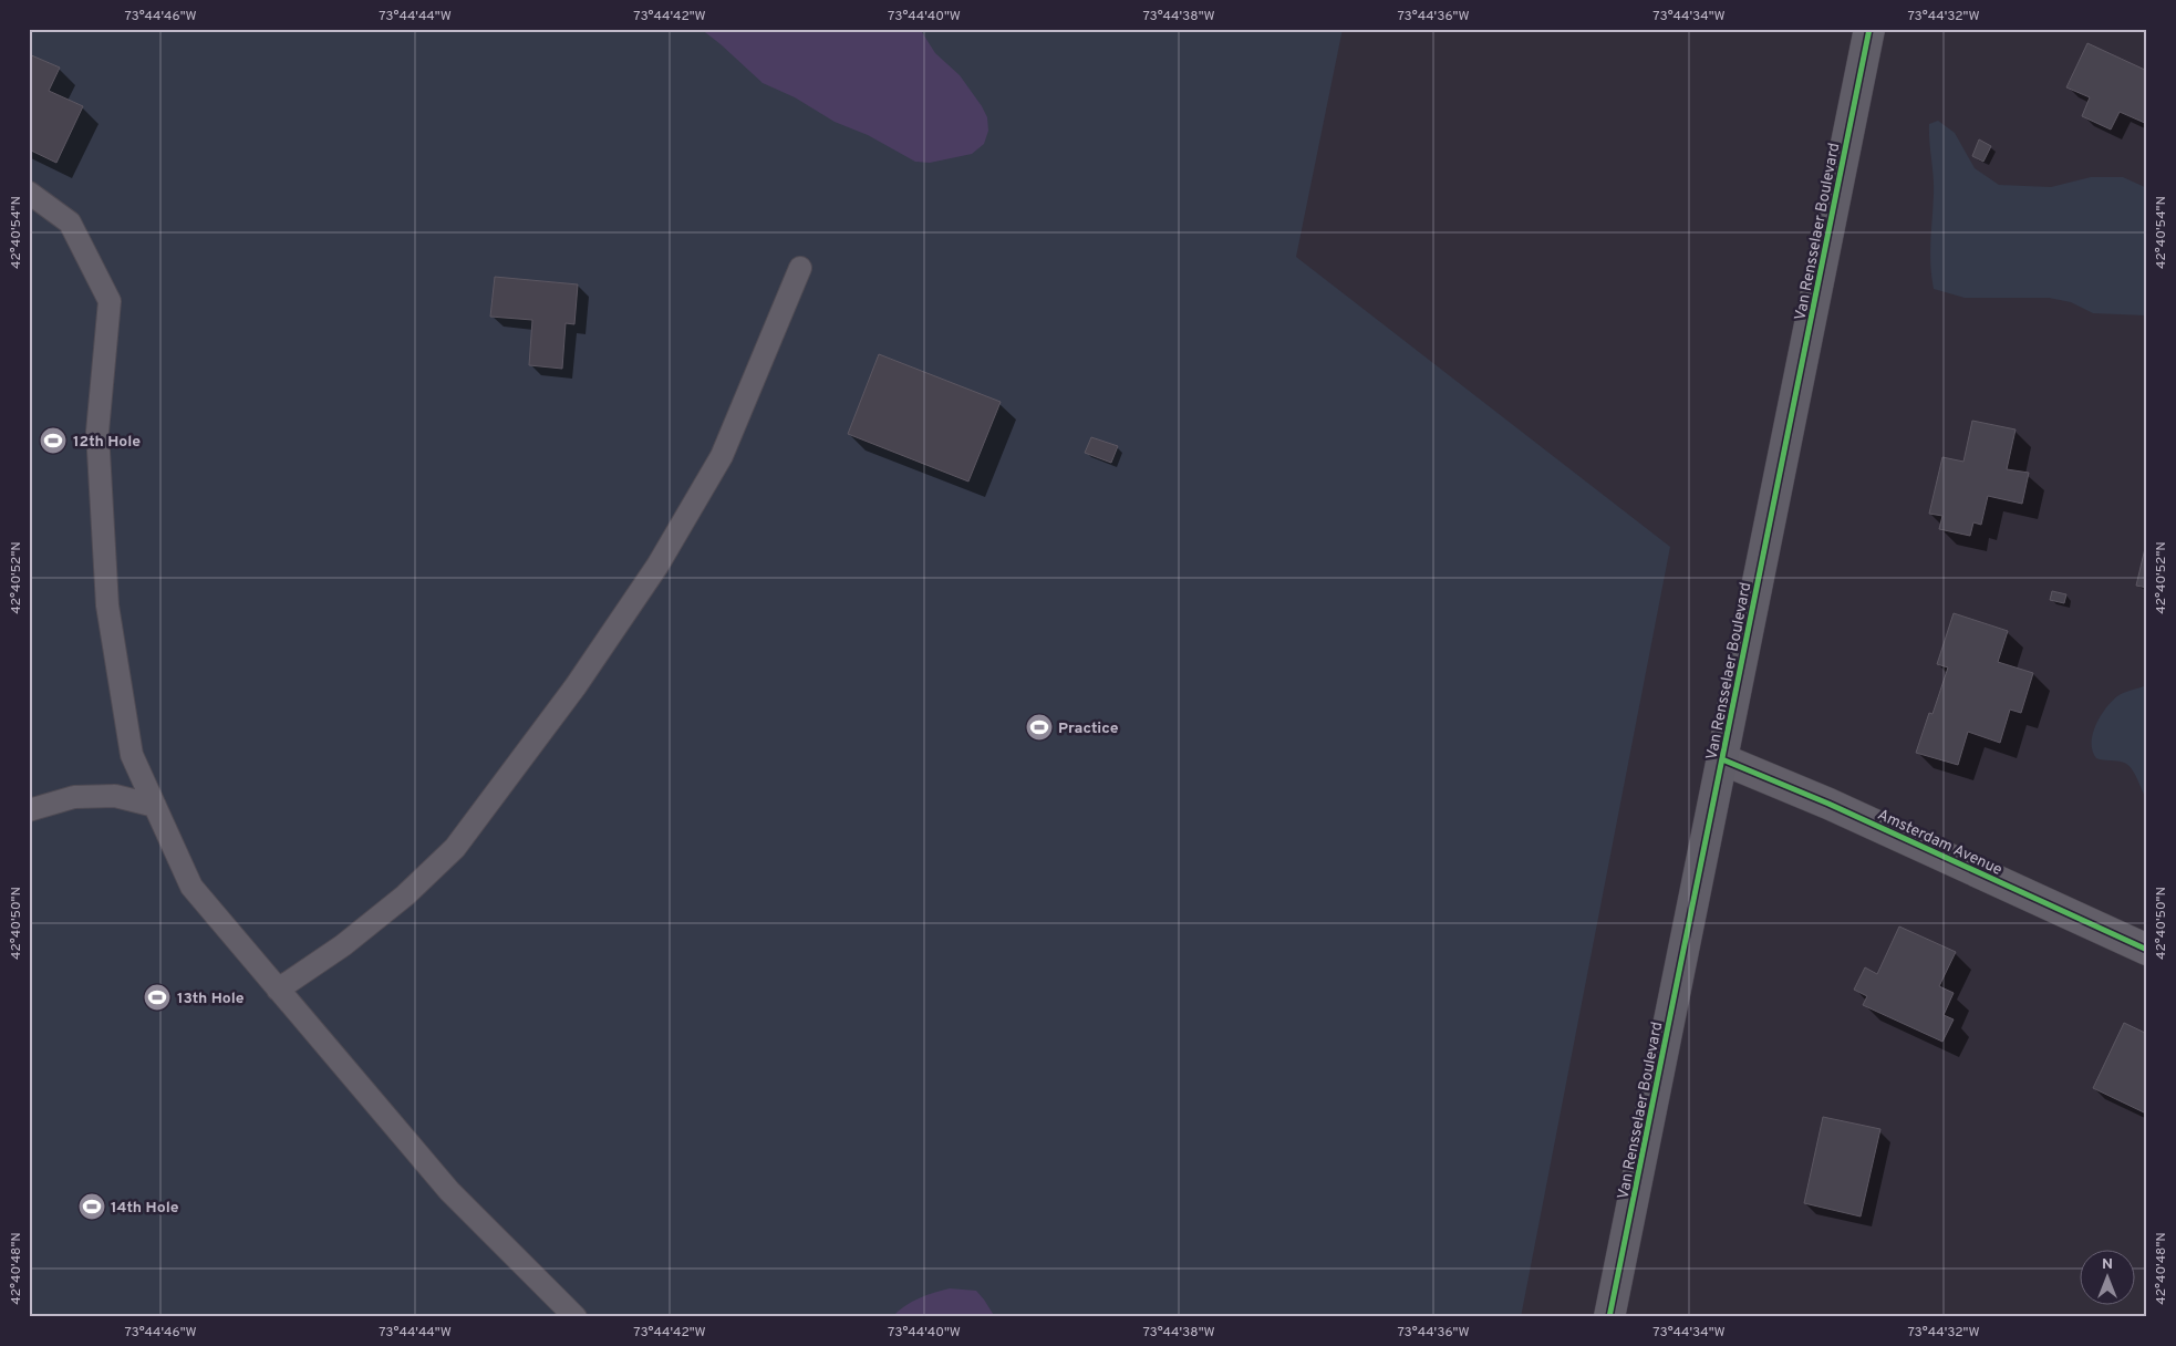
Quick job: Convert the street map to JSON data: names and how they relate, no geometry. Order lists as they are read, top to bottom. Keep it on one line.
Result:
{"streets":{"main road":["Van Rensselaer Boulevard"],"street":["Amsterdam Avenue"]},"crossings":[["Van Rensselaer Boulevard","Amsterdam Avenue"]],"places":{"sports":["12th Hole","Practice","13th Hole","14th Hole"]},"north":"top","coordinates":["73°44'46\"W","73°44'44\"W","73°44'42\"W","73°44'40\"W","73°44'38\"W","73°44'36\"W","73°44'34\"W","73°44'32\"W","42°40'54\"N","42°40'52\"N","42°40'50\"N","42°40'48\"N"]}
